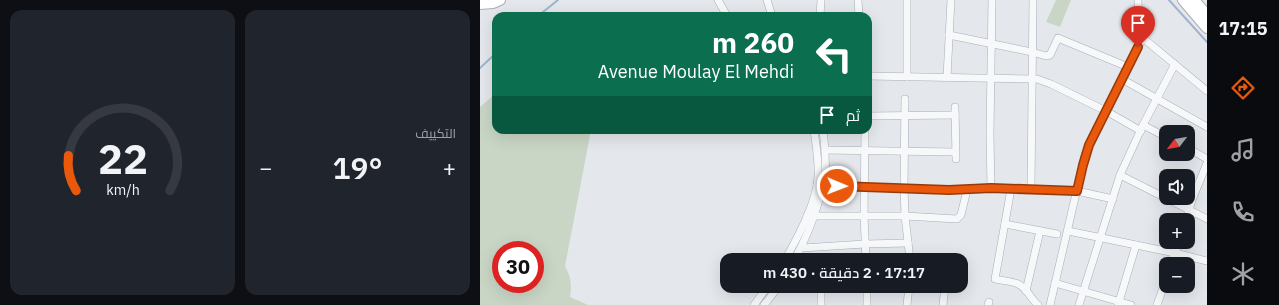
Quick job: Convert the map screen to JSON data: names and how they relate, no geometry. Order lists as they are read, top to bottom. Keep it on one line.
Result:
{"north":"bottom left","page":{"tabs":"17:15","tile":"التكييف","turn":["260 m","Avenue Moulay El Mehdi"],"then":"ثم","map_buttons":["+","−"],"heat":["−","19°","+"],"limit":"30","trip":"17:17 · 2 دقيقة · 430 m","gauge":["22","km/h"]}}
